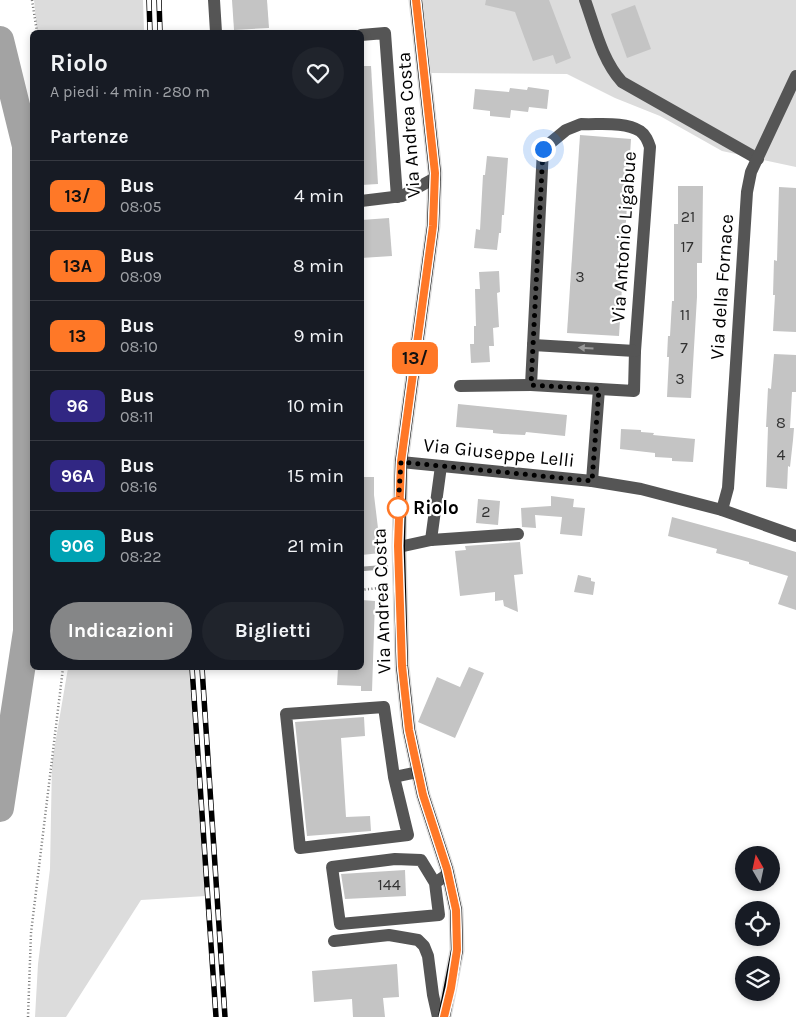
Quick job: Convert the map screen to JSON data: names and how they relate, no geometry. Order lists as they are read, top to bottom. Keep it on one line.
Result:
{"streets":{"main road":["Via Andrea Costa"],"street":["Via Antonio Ligabue","Via della Fornace","Via Giuseppe Lelli"]},"crossings":[["Via Andrea Costa","Via Giuseppe Lelli"],["Via della Fornace","Via Giuseppe Lelli"]],"places":["Riolo"],"lines":["bus line 13/"],"house_numbers":["21","17","3","11","7","3","8","4","2","144"],"north":"top","page":{"on_map":"13/","heading":[["Riolo","A piedi · 4 min · 280 m"],"Partenze"],"list":[{"mark":"13/","name":"Bus","note":"08:05","value":"4 min"},{"mark":"13A","name":"Bus","note":"08:09","value":"8 min"},{"mark":"13","name":"Bus","note":"08:10","value":"9 min"},{"mark":"96","name":"Bus","note":"08:11","value":"10 min"},{"mark":"96A","name":"Bus","note":"08:16","value":"15 min"},{"mark":"906","name":"Bus","note":"08:22","value":"21 min"}],"buttons":["Indicazioni","Biglietti"]}}
